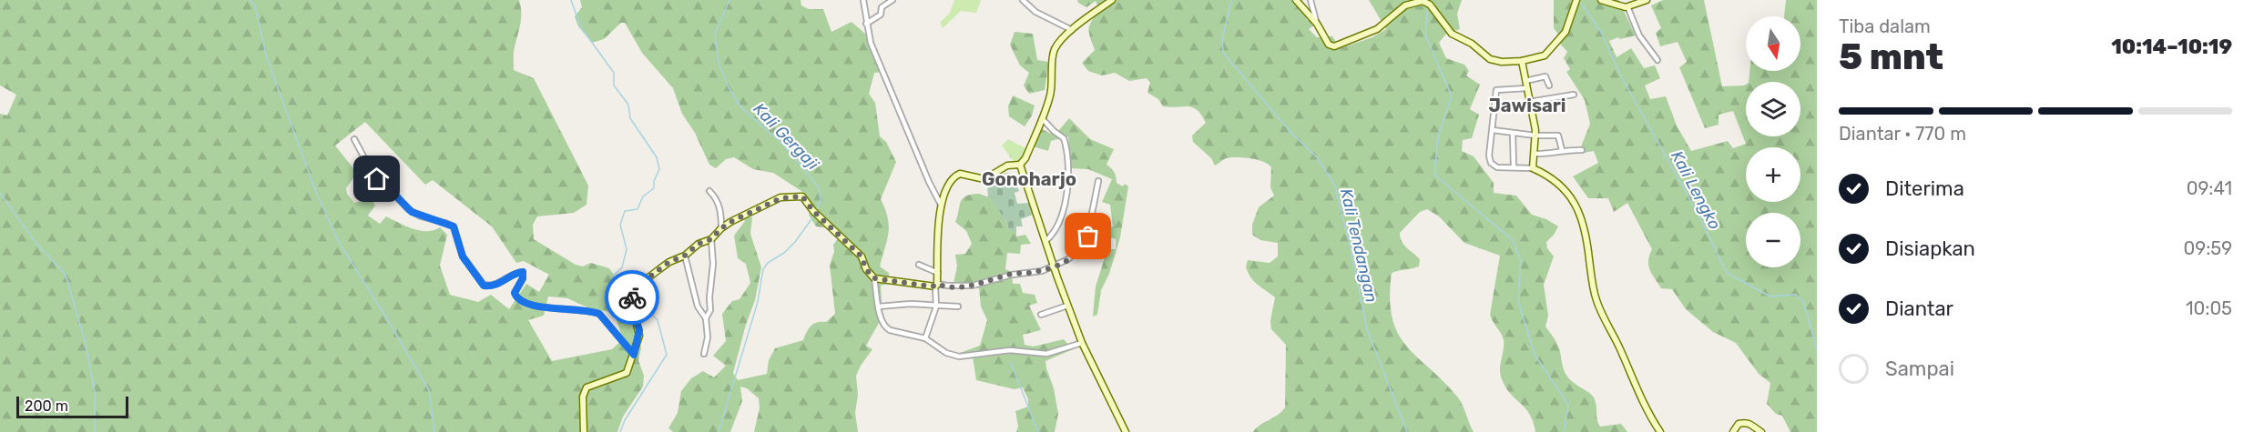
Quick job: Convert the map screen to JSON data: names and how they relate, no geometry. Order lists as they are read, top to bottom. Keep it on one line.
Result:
{"districts":["Jawisari","Gonoharjo"],"water":["Kali Gergaji","Kali Lengko","Kali Tendangan"],"scale_bar":"200 m","north":"bottom","page":{"heading":["5 mnt","Tiba dalam","10:14–10:19"],"map_buttons":["+","−"],"bar":"Diantar · 770 m","list":[["Diterima","09:41"],["Disiapkan","09:59"],["Diantar","10:05"],"Sampai"],"scale":"200 m"}}
